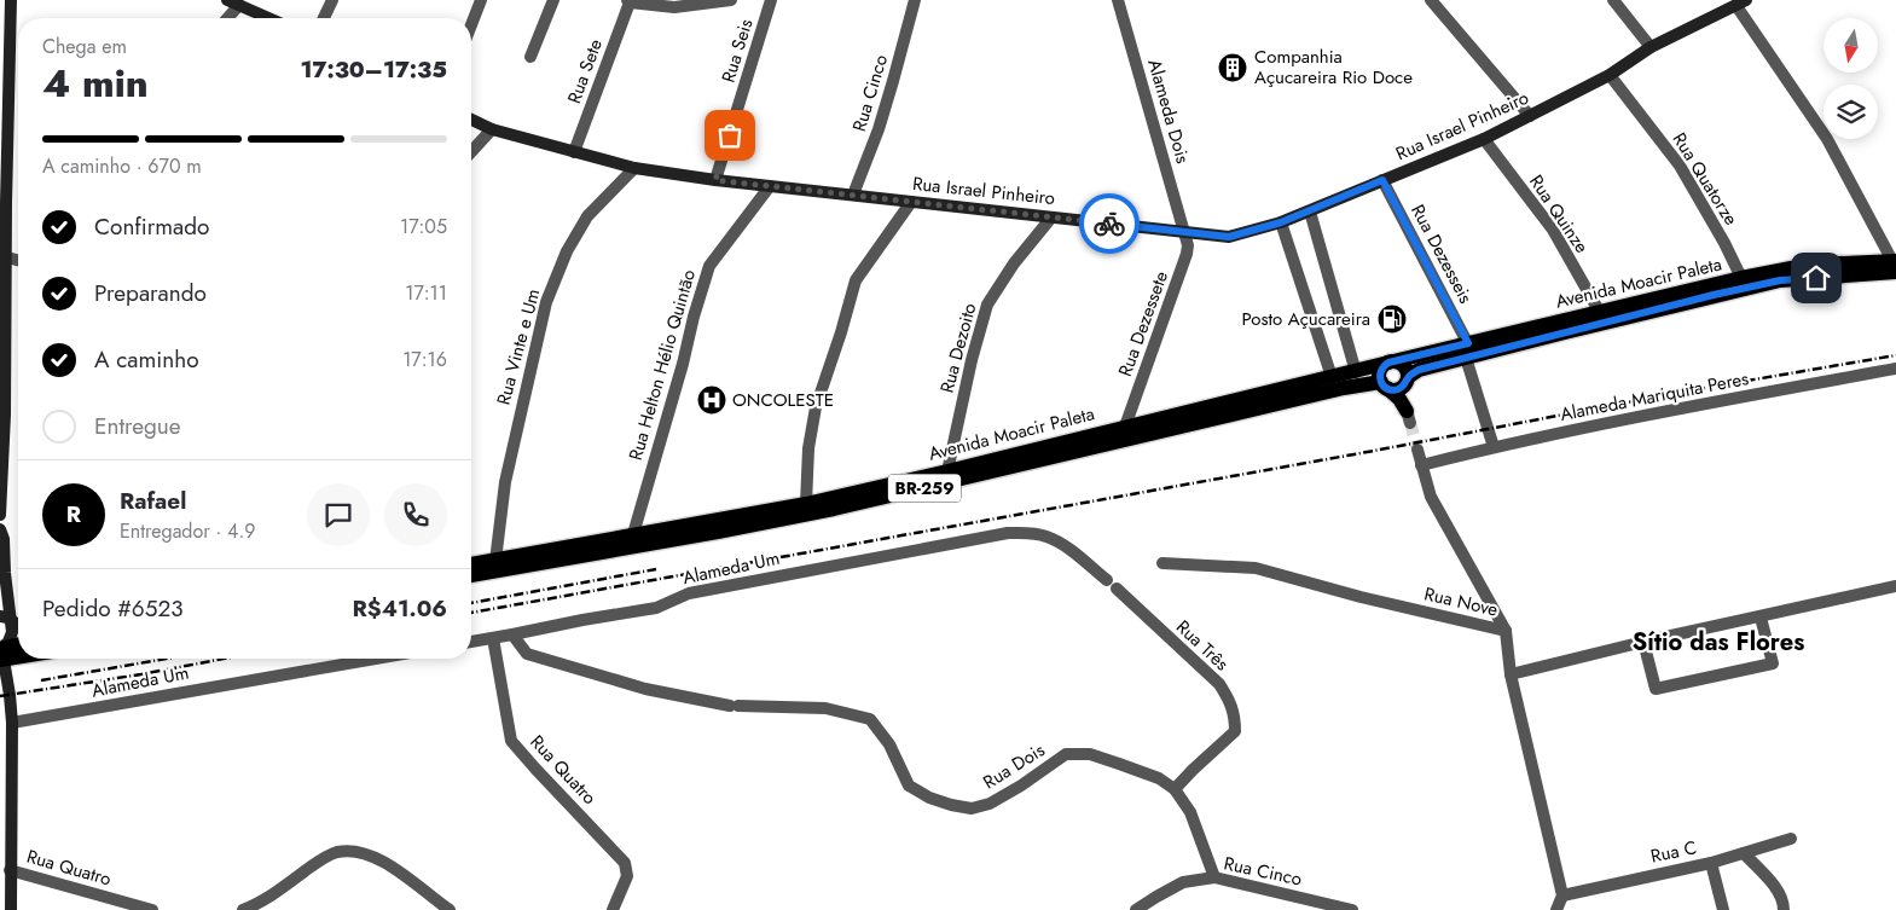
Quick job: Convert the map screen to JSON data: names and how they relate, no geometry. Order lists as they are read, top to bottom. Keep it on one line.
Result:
{"streets":{"main road":["Avenida Moacir Paleta","BR-259"],"street":["Rua Seis","Rua Sete","Rua Cinco","Alameda Dois","Rua Israel Pinheiro","Rua Quatorze","Rua Quinze","Rua Dezesseis","Rua Dezessete","Rua Vinte e Um","Rua Dezoito","Rua Helton Hélio Quintão","Alameda Mariquita Peres","Alameda Um","Rua Nove","Rua Três","Rua Dois","Rua Quatro","Rua C"]},"crossings":[["Rua Seis","Rua Israel Pinheiro"],["Rua Sete","Rua Israel Pinheiro"],["Rua Cinco","Rua Israel Pinheiro"],["Rua Cinco","Rua Dois"],["Alameda Dois","Rua Israel Pinheiro"],["Alameda Dois","Rua Dezessete"],["Rua Israel Pinheiro","Rua Quatorze"],["Rua Israel Pinheiro","Rua Quinze"],["Rua Israel Pinheiro","Rua Dezesseis"],["Rua Israel Pinheiro","Rua Dezessete"],["Rua Israel Pinheiro","Rua Vinte e Um"],["Rua Israel Pinheiro","Rua Dezoito"],["Rua Israel Pinheiro","Rua Helton Hélio Quintão"],["Rua Quatorze","Avenida Moacir Paleta"],["Rua Quinze","Avenida Moacir Paleta"],["Rua Dezesseis","Avenida Moacir Paleta"],["Rua Dezesseis","Alameda Mariquita Peres"],["Avenida Moacir Paleta","Rua Dezessete"],["Avenida Moacir Paleta","Rua Vinte e Um"],["Avenida Moacir Paleta","Rua Dezoito"],["Avenida Moacir Paleta","Rua Helton Hélio Quintão"],["Alameda Um","Rua Dois"],["Alameda Um","Rua Quatro"],["Rua Nove","Rua C"],["Rua Três","Rua Dois"]],"districts":["Sítio das Flores"],"places":{"building":["Companhia Açucareira Rio Doce"],"fuel station":["Posto Açucareira"],"hospital":["ONCOLESTE"]},"north":"bottom","page":{"heading":["4 min","Chega em","17:30–17:35"],"panel":["Rafael","Entregador · 4.9","Pedido #6523","R$41.06"],"bar":"A caminho · 670 m","list":[["Confirmado","17:05"],["Preparando","17:11"],["A caminho","17:16"],"Entregue"],"round":"R"}}
